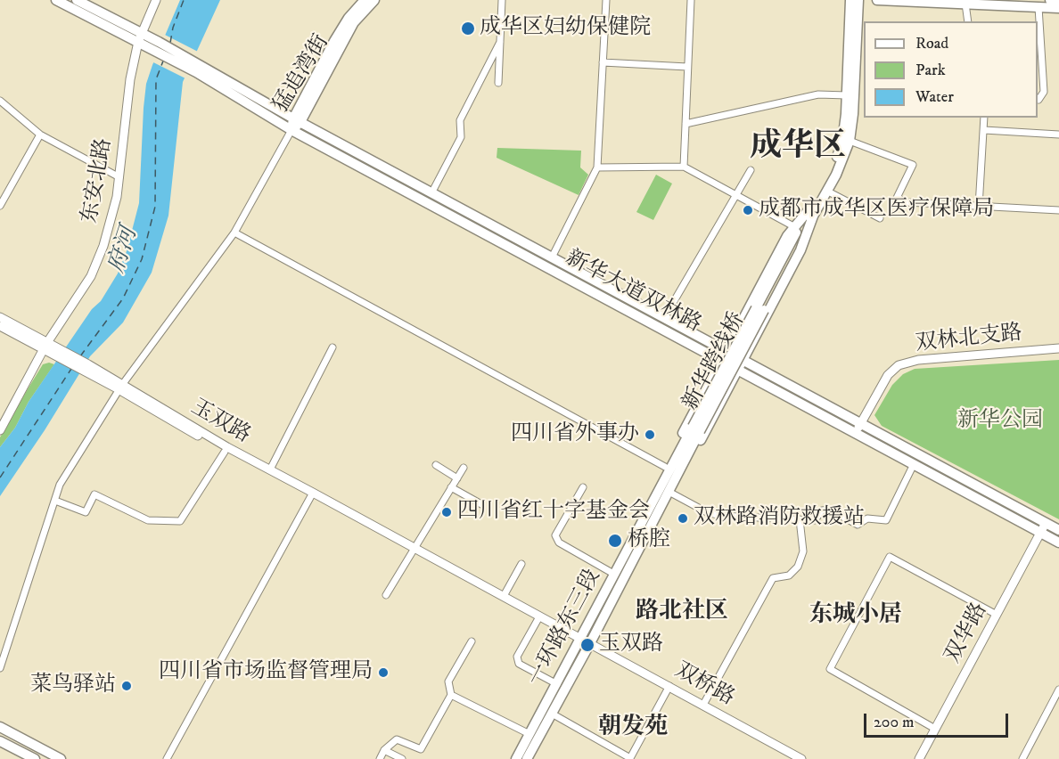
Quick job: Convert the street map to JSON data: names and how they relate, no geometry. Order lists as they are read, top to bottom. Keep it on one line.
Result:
{"streets":{"main road":["猛追湾街","东安北路","新华大道双林路","双林北支路","新华跨线桥","玉双路","一环路东三段","双华路","双桥路"]},"crossings":[["猛追湾街","新华大道双林路"],["东安北路","玉双路"],["新华大道双林路","双林北支路"],["新华大道双林路","双华路"],["新华跨线桥","一环路东三段"],["玉双路","一环路东三段"],["玉双路","双桥路"],["一环路东三段","双桥路"]],"districts":["成华区","路北社区","东城小居","朝发苑"],"water":["府河"],"parks":["新华公园"],"places":["成华区妇幼保健院","成都市成华区医疗保障局","四川省外事办","四川省红十字基金会","双林路消防救援站","桥腔","玉双路","四川省市场监督管理局","菜鸟驿站"],"legend":["Road","Park","Water"],"scale_bar":"200 m"}
